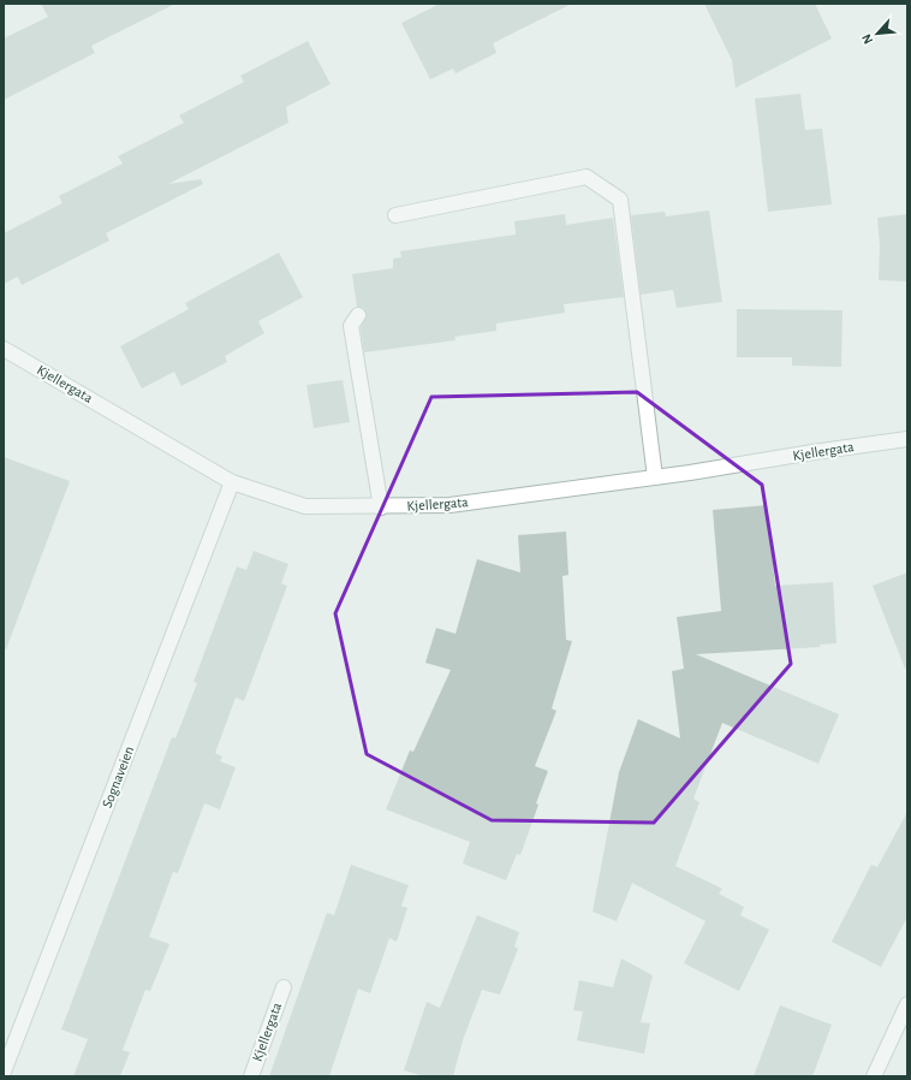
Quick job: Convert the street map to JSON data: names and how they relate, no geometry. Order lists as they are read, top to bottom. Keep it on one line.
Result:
{"streets":{"street":["Kjellergata","Sognaveien"]},"crossings":[["Kjellergata","Sognaveien"]],"north":"bottom left"}
